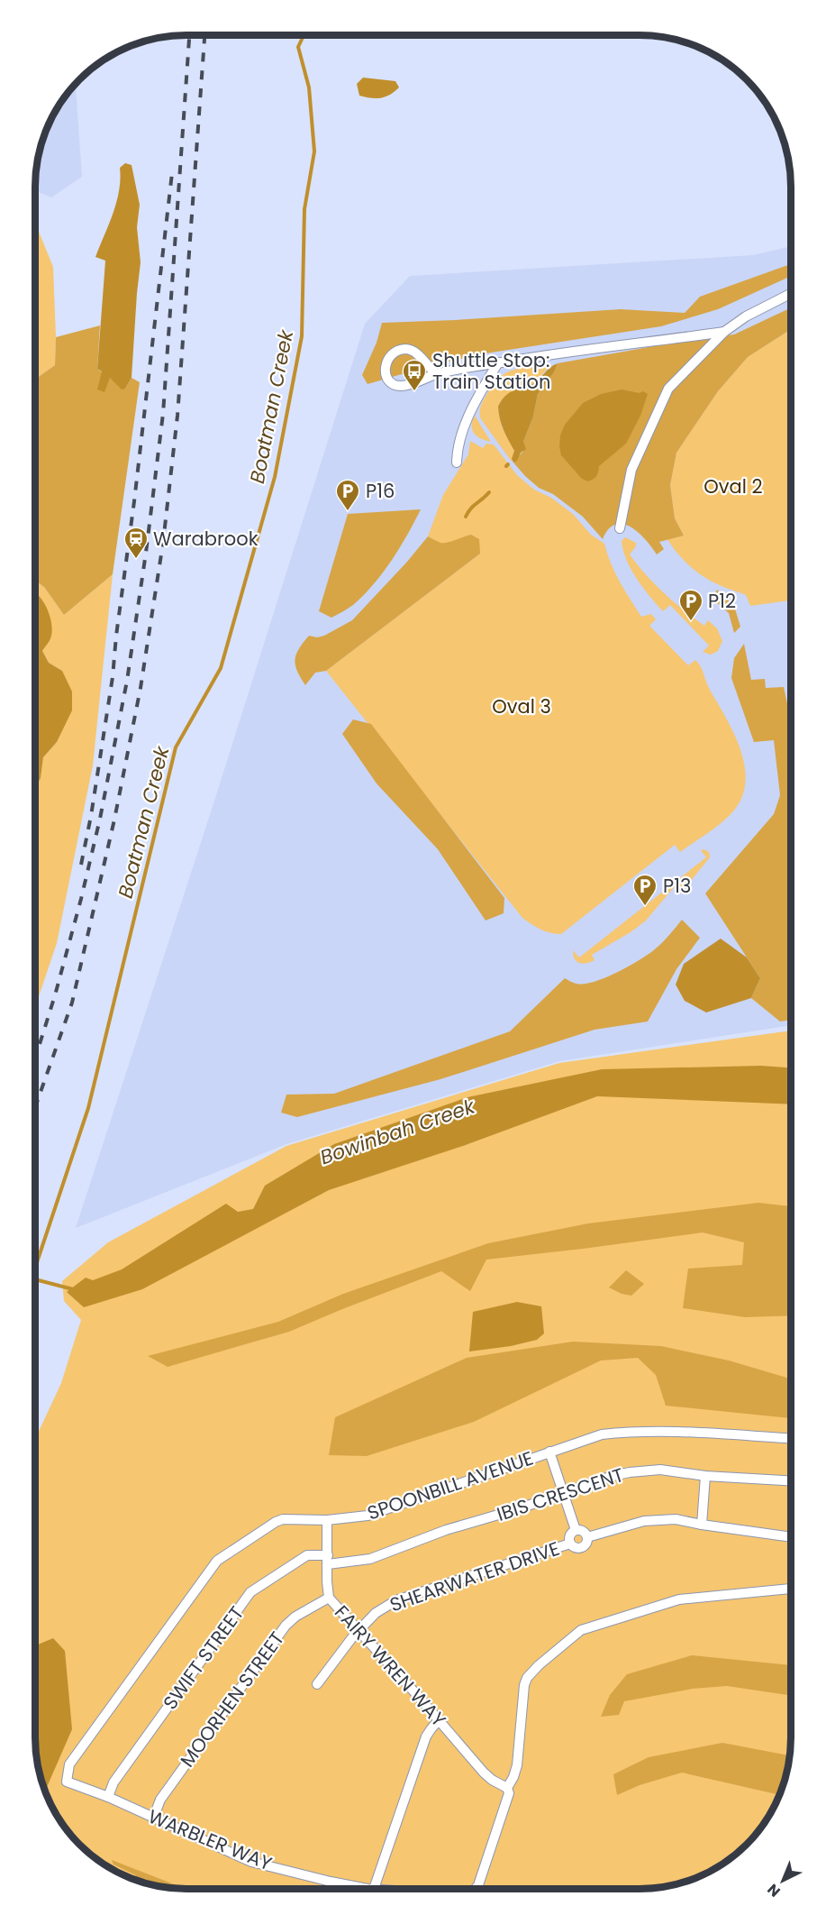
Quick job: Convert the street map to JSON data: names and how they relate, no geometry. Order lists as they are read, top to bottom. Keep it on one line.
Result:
{"streets":{"street":["SPOONBILL AVENUE","IBIS CRESCENT","SHEARWATER DRIVE","SWIFT STREET","FAIRY WREN WAY","MOORHEN STREET","WARBLER WAY"]},"crossings":[["SPOONBILL AVENUE","FAIRY WREN WAY"],["SPOONBILL AVENUE","WARBLER WAY"],["IBIS CRESCENT","SWIFT STREET"],["IBIS CRESCENT","FAIRY WREN WAY"],["SHEARWATER DRIVE","FAIRY WREN WAY"],["SWIFT STREET","FAIRY WREN WAY"],["SWIFT STREET","WARBLER WAY"],["FAIRY WREN WAY","MOORHEN STREET"],["MOORHEN STREET","WARBLER WAY"]],"water":["Boatman Creek","Bowinbah Creek"],"parks":["Oval 2","Oval 3"],"places":{"bus stop":["Shuttle Stop: Train Station"],"parking":["P16","P12","P13"],"station":["Warabrook"]},"north":"bottom left"}
